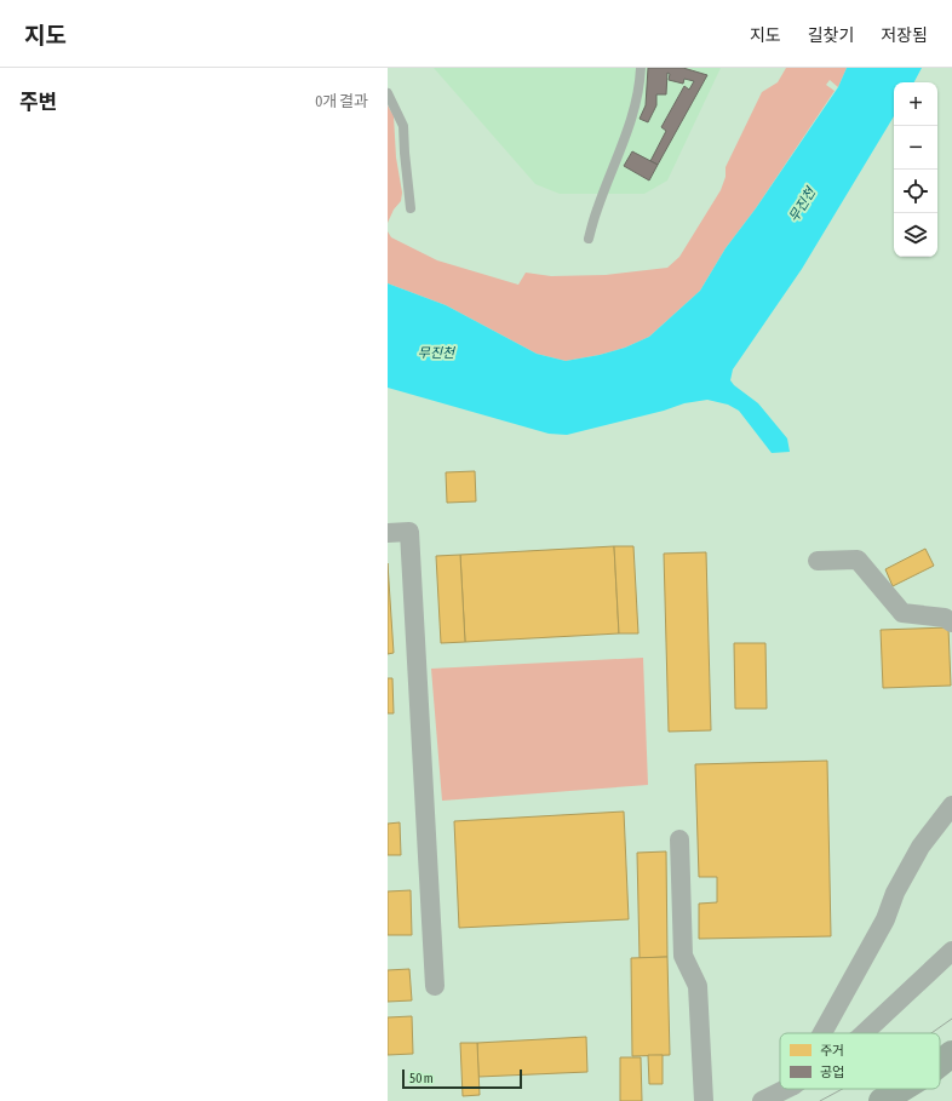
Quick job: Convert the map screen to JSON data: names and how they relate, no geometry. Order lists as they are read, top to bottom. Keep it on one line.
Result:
{"water":["무진천"],"legend":["주거","공업"],"scale_bar":"50 m","page":{"header":"지도","nav":["지도","길찾기","저장됨"],"heading":["주변","0개 결과"],"map_buttons":["+","−"],"scale":"50 m"}}
